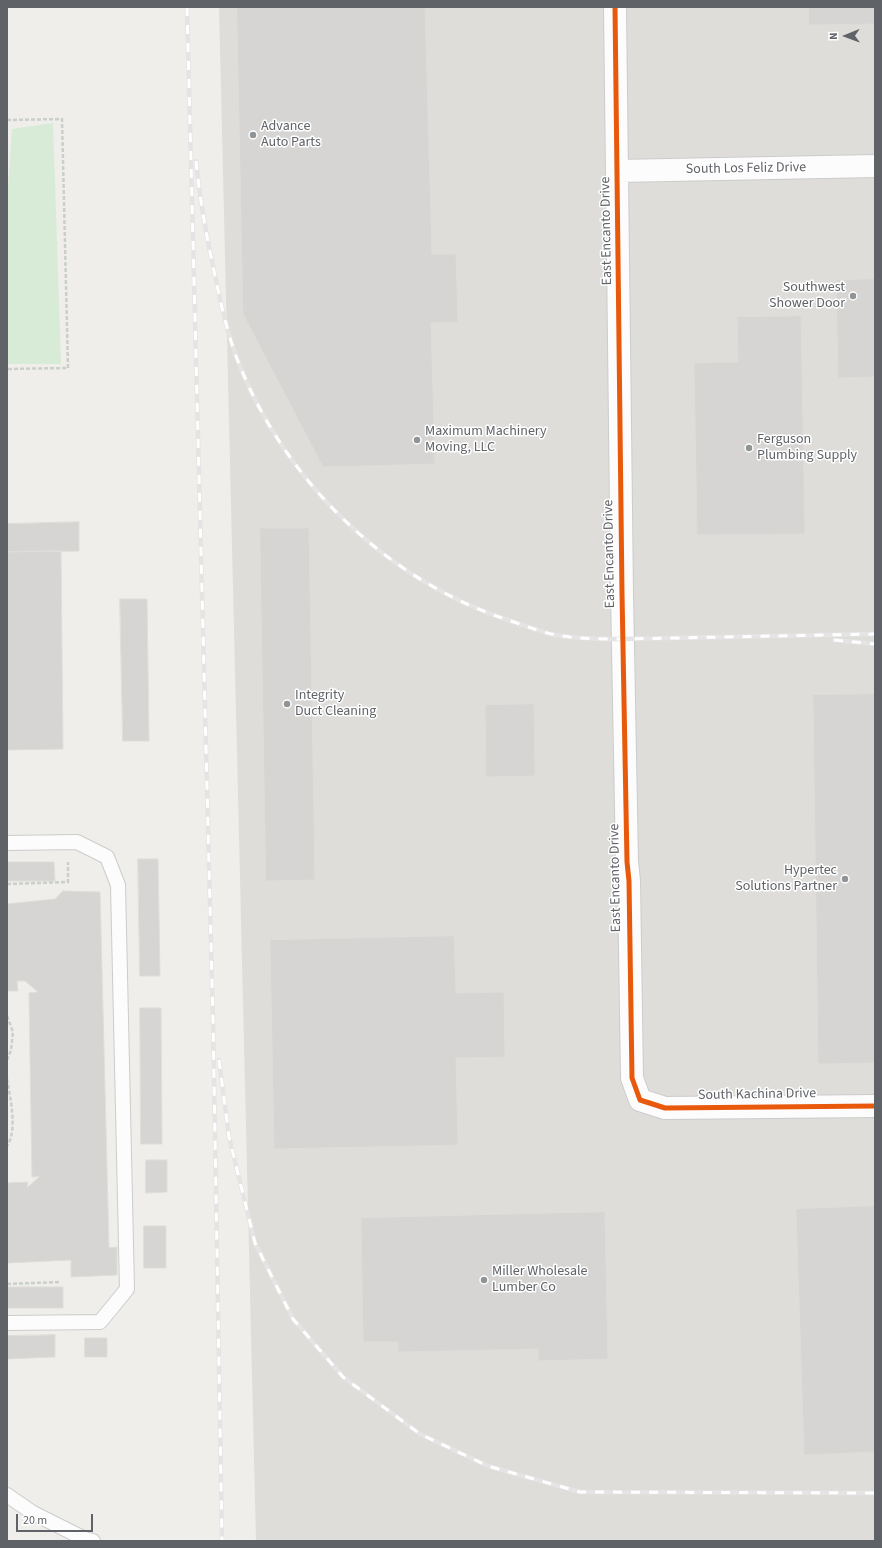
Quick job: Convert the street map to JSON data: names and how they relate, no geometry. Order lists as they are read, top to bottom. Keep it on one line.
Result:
{"streets":{"street":["South Los Feliz Drive","East Encanto Drive","South Kachina Drive"]},"crossings":[["South Los Feliz Drive","East Encanto Drive"],["East Encanto Drive","South Kachina Drive"]],"places":["Advance Auto Parts","Southwest Shower Door","Maximum Machinery Moving, LLC","Ferguson Plumbing Supply","Integrity Duct Cleaning","Hypertec Solutions Partner","Miller Wholesale Lumber Co"],"scale_bar":"20 m","north":"left"}
